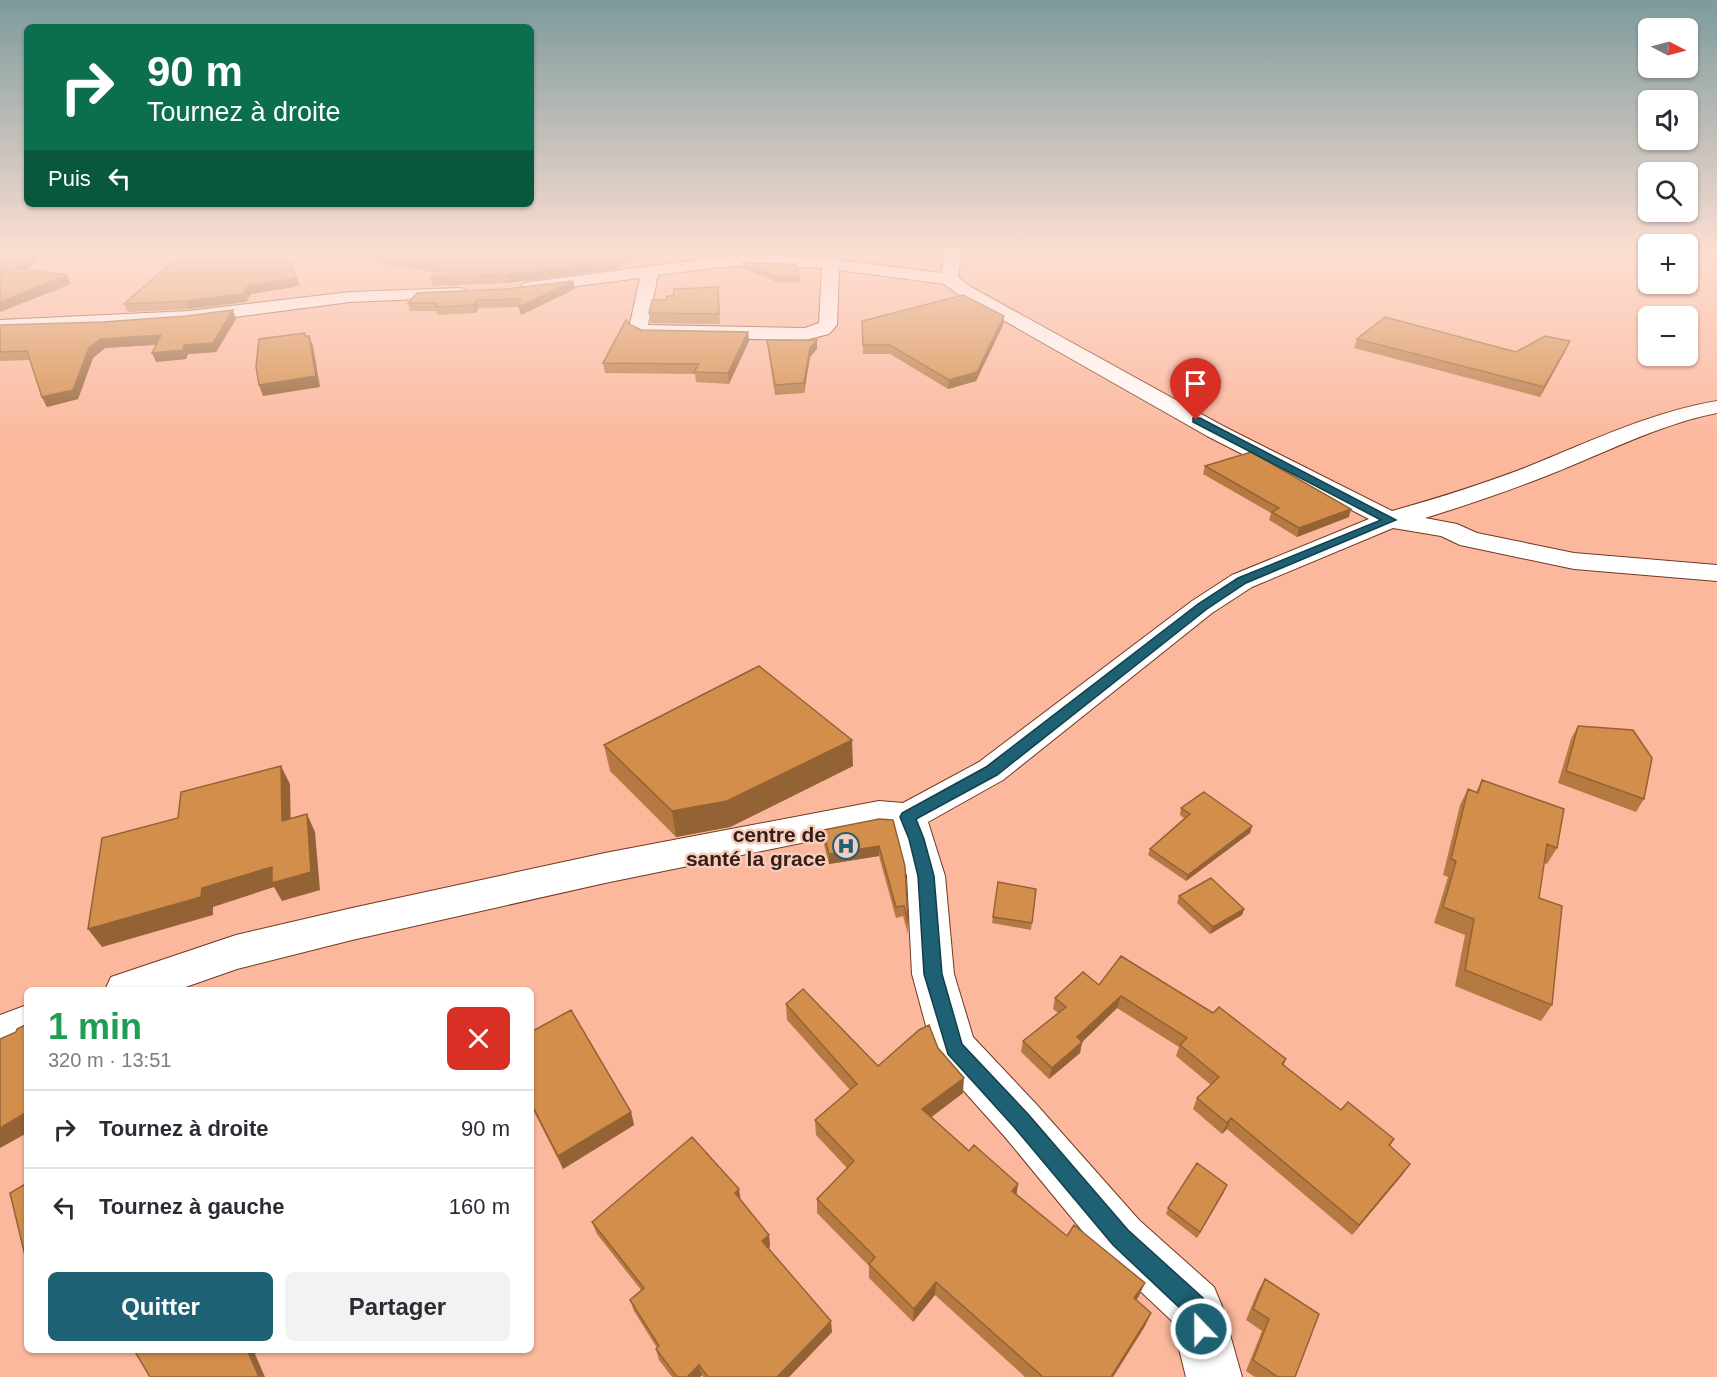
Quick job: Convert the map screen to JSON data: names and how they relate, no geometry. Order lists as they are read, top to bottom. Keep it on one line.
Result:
{"places":{"hospital":["centre de santé la grace"]},"north":"right","page":{"map_buttons":["+","−"],"turn":["90 m","Tournez à droite"],"then":"Puis","heading":["1 min","320 m · 13:51"],"list":[{"name":"Tournez à droite","value":"90 m"},{"name":"Tournez à gauche","value":"160 m"}],"buttons":["Quitter","Partager"]}}
